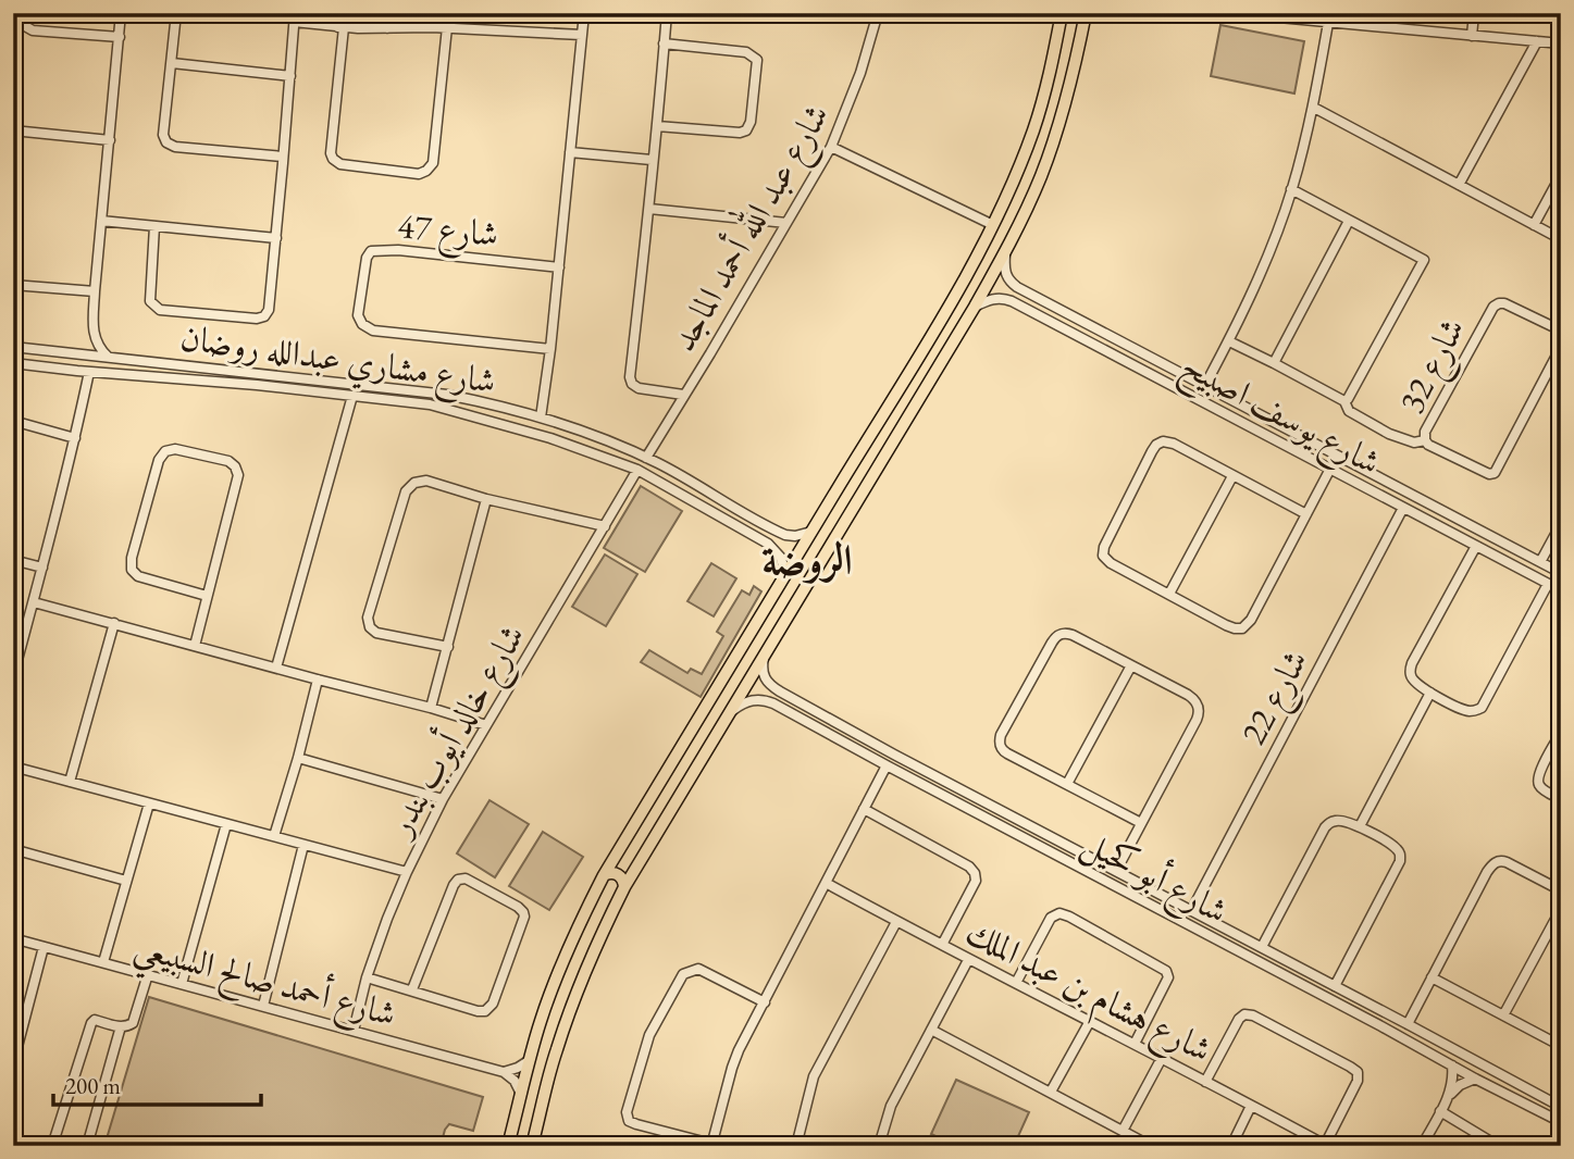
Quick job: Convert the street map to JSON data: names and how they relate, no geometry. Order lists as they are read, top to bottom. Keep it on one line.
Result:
{"streets":{"street":["شارع عبد الله أحمد الماجد","شارع 47","شارع مشاري عبدالله روضان","شارع 32","شارع يوسف اصبيح","شارع 22","شارع خالد أيوب بندر","شارع أبو كحيل","شارع أحمد صالح السبيعي","شارع هشام بن عبد الملك"]},"crossings":[["شارع عبد الله أحمد الماجد","شارع مشاري عبدالله روضان"],["شارع مشاري عبدالله روضان","شارع خالد أيوب بندر"],["شارع يوسف اصبيح","شارع 22"],["شارع 22","شارع أبو كحيل"],["شارع خالد أيوب بندر","شارع أحمد صالح السبيعي"]],"districts":["الروضة"],"scale_bar":"200 m"}
